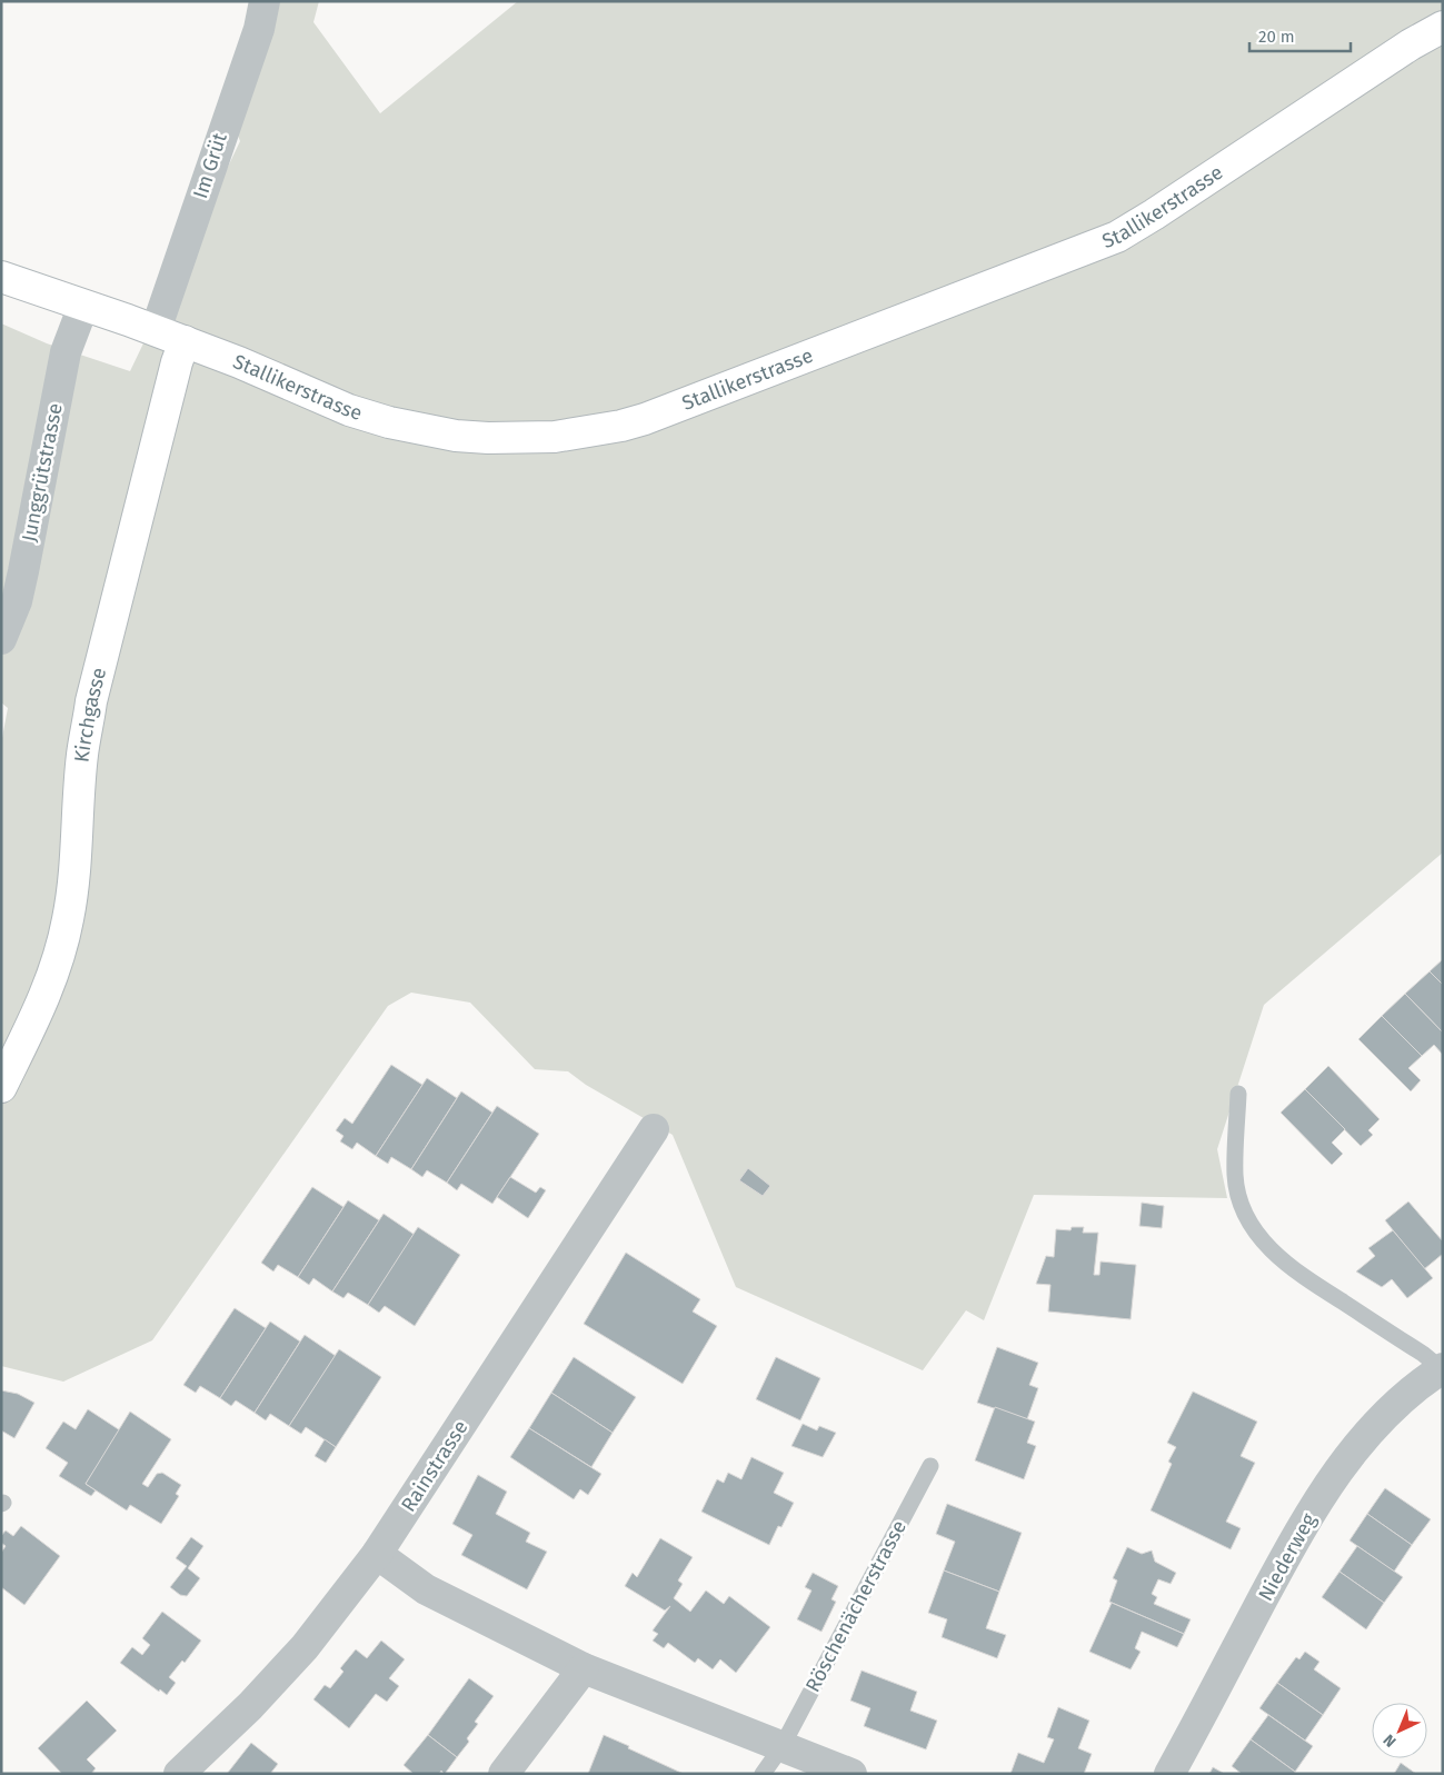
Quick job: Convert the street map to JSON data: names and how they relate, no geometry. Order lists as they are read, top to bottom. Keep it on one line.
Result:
{"streets":{"street":["Im Grüt","Stallikerstrasse","Junggrütstrasse","Kirchgasse","Rainstrasse","Niederweg"],"lane":["Röschenächerstrasse"]},"crossings":[["Im Grüt","Stallikerstrasse"],["Stallikerstrasse","Junggrütstrasse"],["Stallikerstrasse","Kirchgasse"]],"scale_bar":"20 m","north":"bottom left"}
